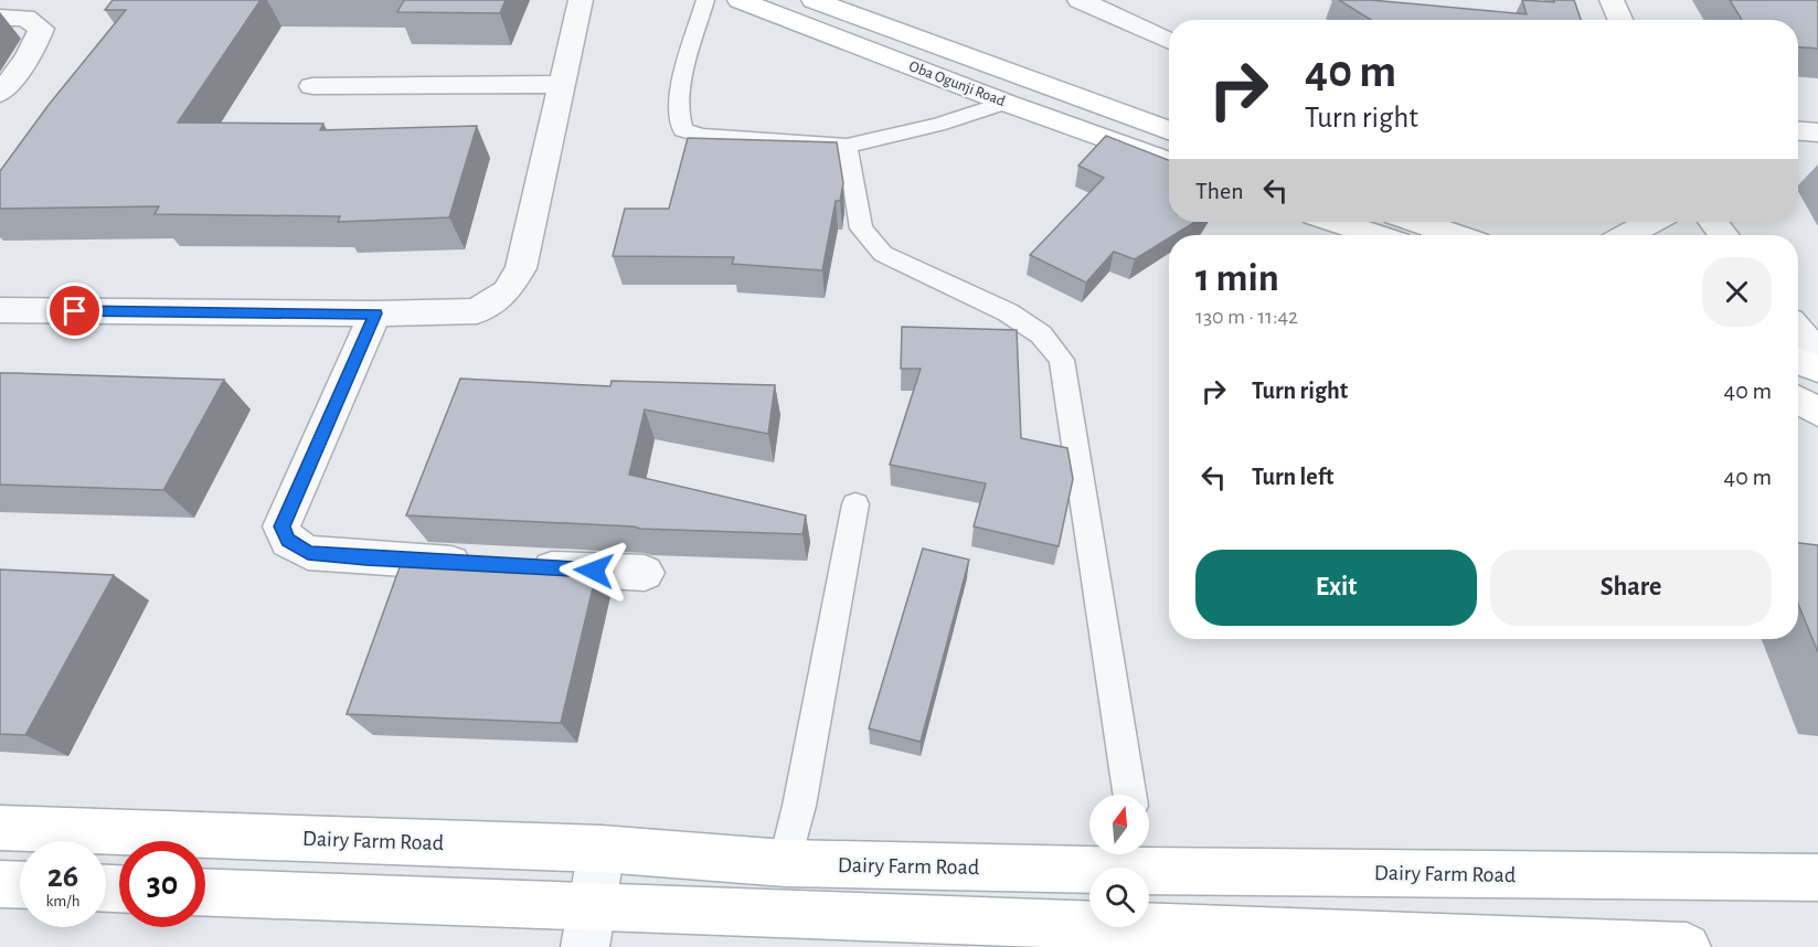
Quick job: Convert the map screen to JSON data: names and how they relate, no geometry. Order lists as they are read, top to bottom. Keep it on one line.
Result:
{"streets":{"main road":["Oba Ogunji Road","Dairy Farm Road"]},"north":"top","page":{"turn":["40 m","Turn right"],"then":"Then","heading":["1 min","130 m · 11:42"],"list":[{"name":"Turn right","value":"40 m"},{"name":"Turn left","value":"40 m"}],"buttons":["Exit","Share"],"speed":"26 km/h","limit":"30"}}
